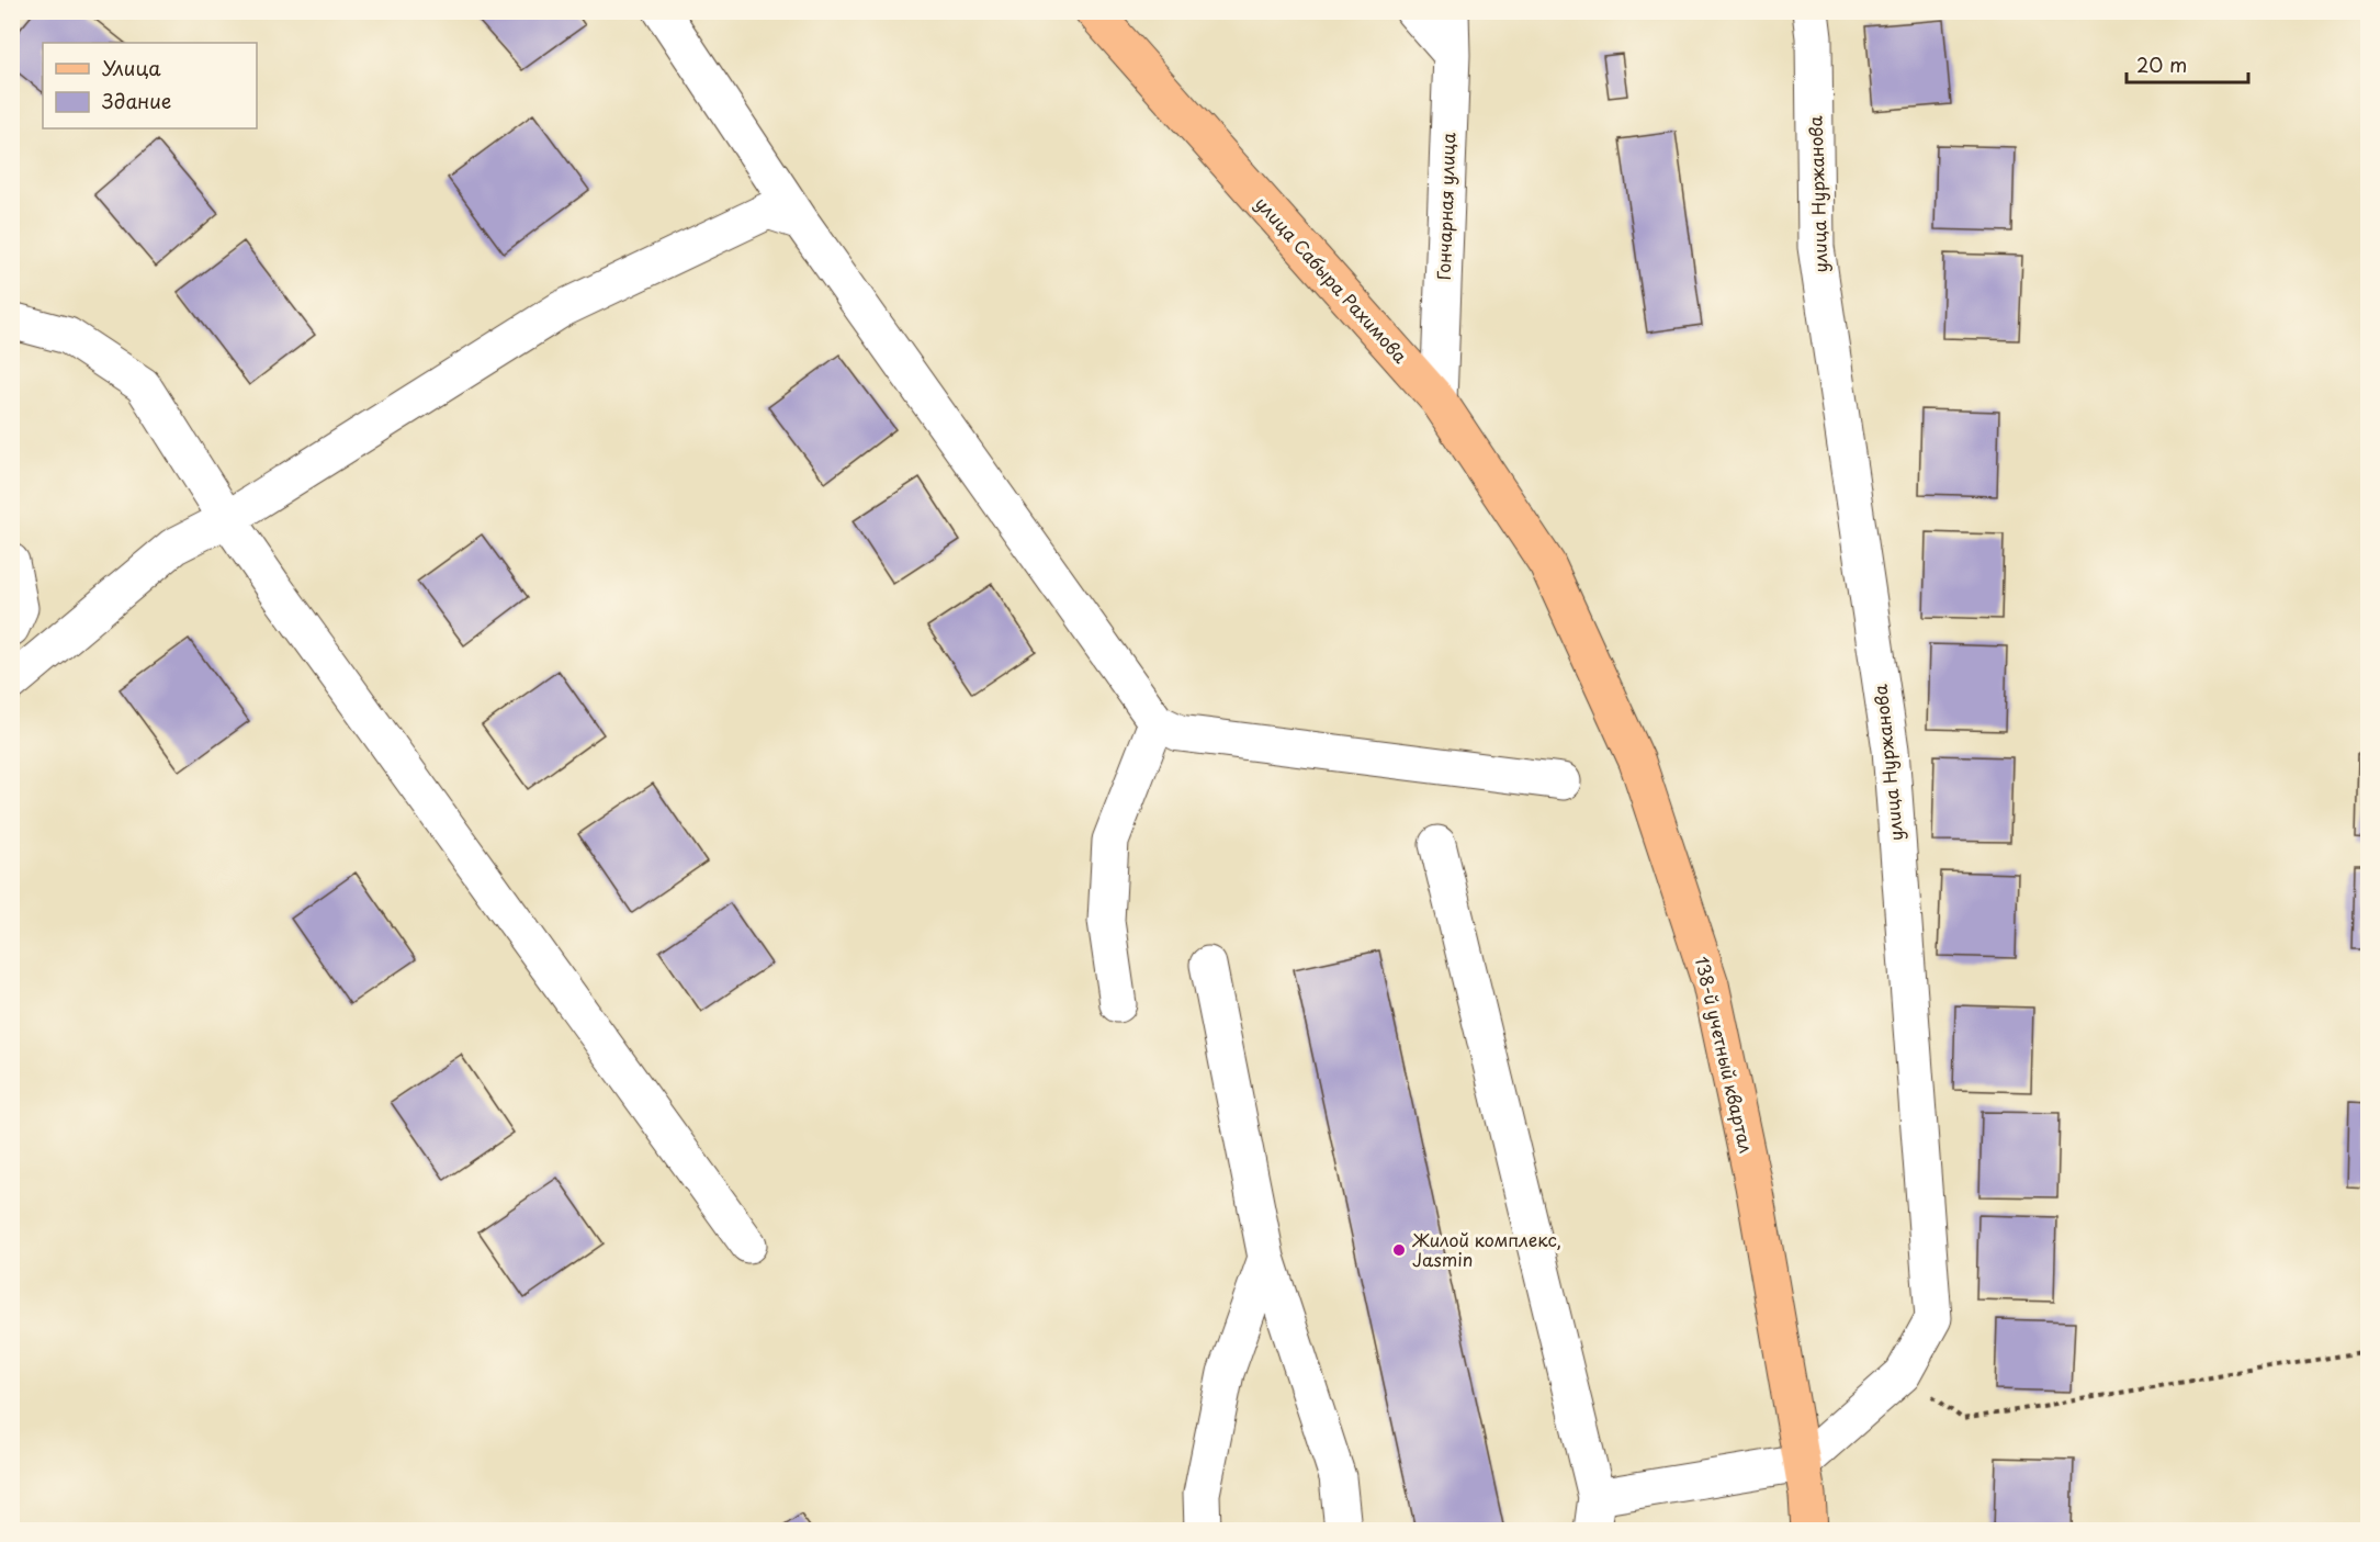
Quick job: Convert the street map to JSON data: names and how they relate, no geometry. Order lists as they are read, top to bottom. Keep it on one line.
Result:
{"streets":{"main road":["улица Сабыра Рахимова","138-й учетный квартал"],"street":["улица Нуржанова","Гончарная улица"]},"crossings":[["улица Нуржанова","138-й учетный квартал"],["Гончарная улица","улица Сабыра Рахимова"],["улица Сабыра Рахимова","138-й учетный квартал"]],"places":["Жилой комплекс, Jasmin"],"legend":["Улица","Здание"],"scale_bar":"20 m"}
